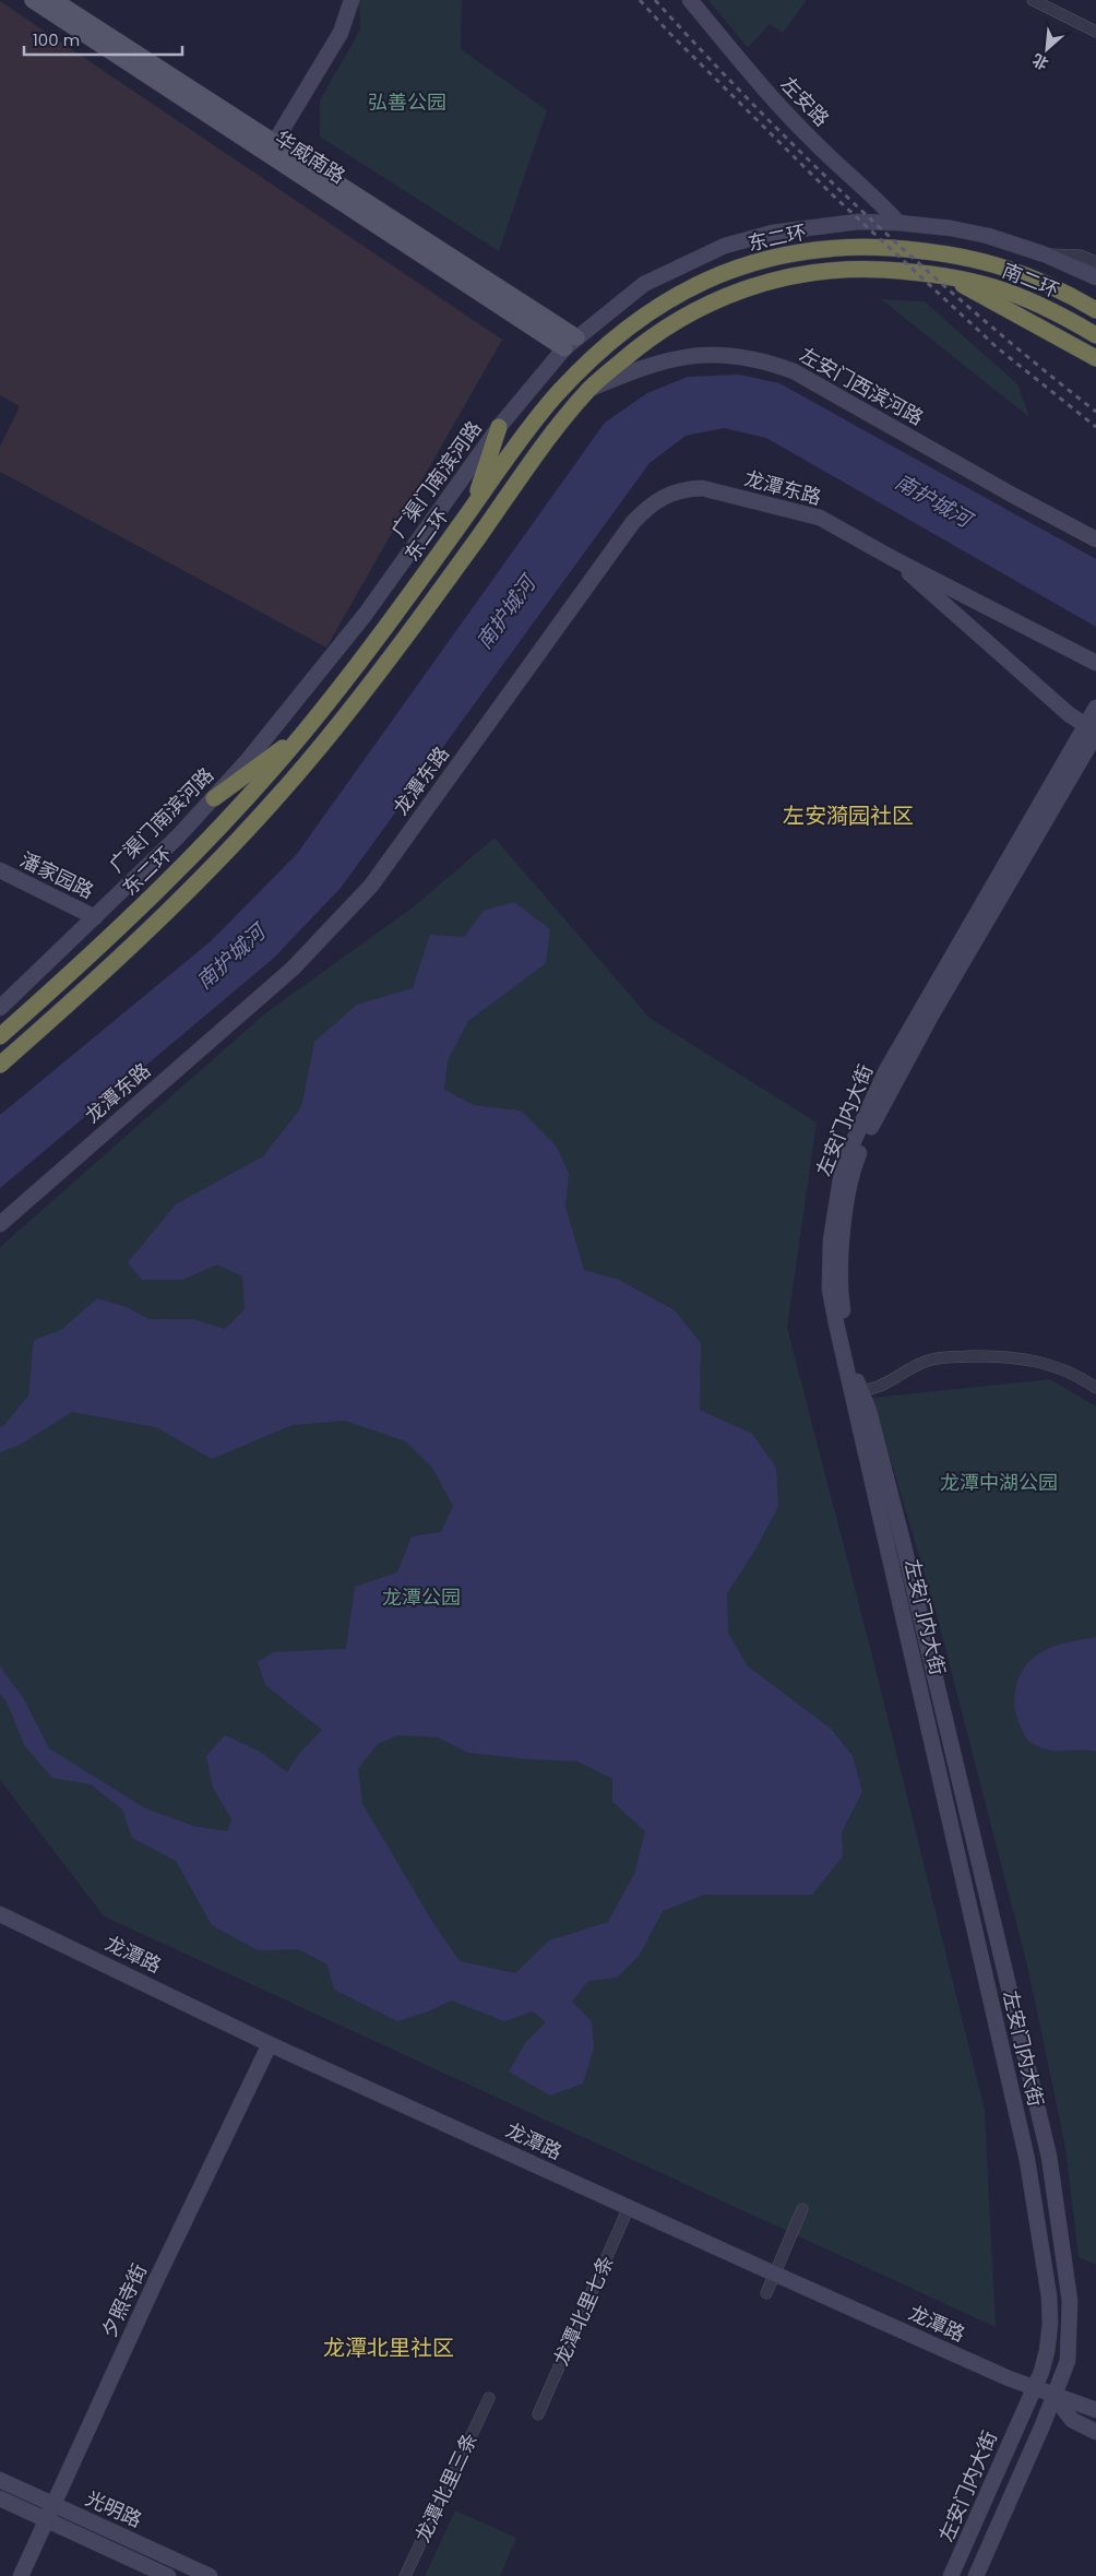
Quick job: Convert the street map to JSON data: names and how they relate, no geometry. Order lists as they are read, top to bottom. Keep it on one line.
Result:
{"streets":{"highway":["东二环","南二环"],"main road":["华威南路"],"street":["左安路","左安门西滨河路","广渠门南滨河路","龙潭东路","潘家园路","左安门内大街","龙潭路","夕照寺街","龙潭北里七条","龙潭北里三条","光明路"]},"crossings":[["左安路","广渠门南滨河路"],["华威南路","广渠门南滨河路"],["东二环","南二环"],["东二环","左安门西滨河路"],["广渠门南滨河路","潘家园路"],["龙潭东路","左安门内大街"],["左安门内大街","龙潭路"],["龙潭路","夕照寺街"],["龙潭路","龙潭北里七条"],["夕照寺街","光明路"]],"districts":["左安漪园社区","龙潭北里社区"],"water":["南护城河"],"parks":["弘善公园","龙潭中湖公园","龙潭公园"],"scale_bar":"100 m","north":"bottom left"}
